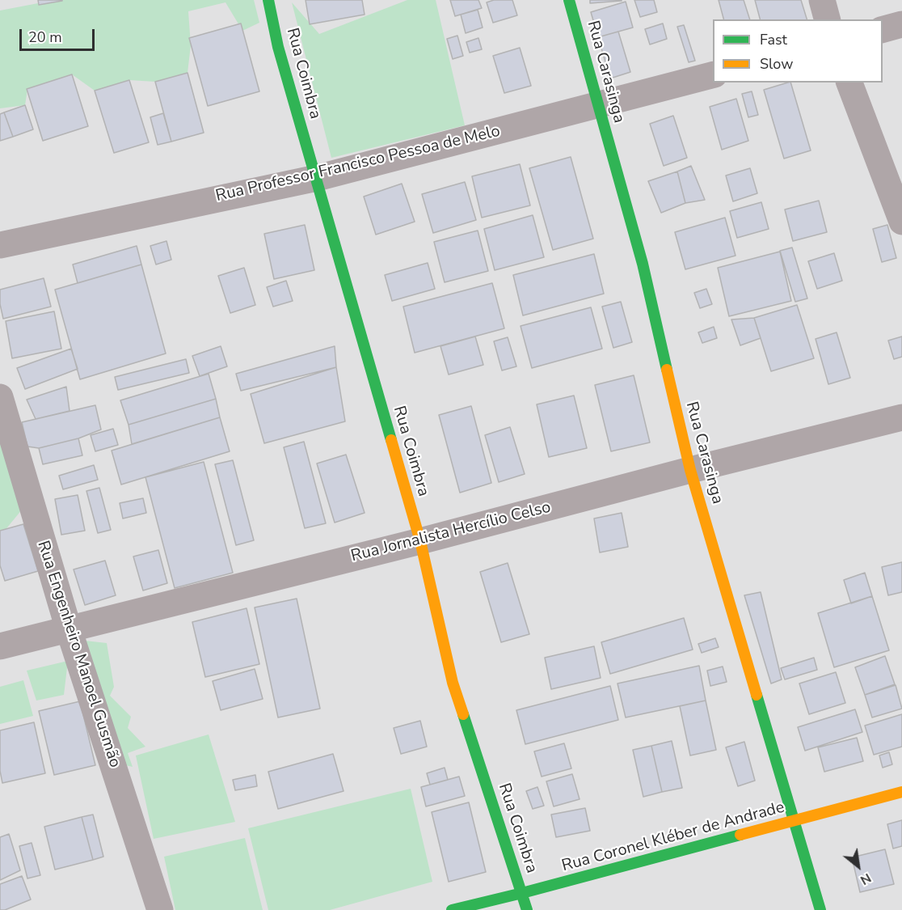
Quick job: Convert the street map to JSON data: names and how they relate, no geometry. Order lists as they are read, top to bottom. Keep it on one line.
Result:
{"streets":{"street":["Rua Carasinga","Rua Coimbra","Rua Professor Francisco Pessoa de Melo","Rua Jornalista Hercílio Celso","Rua Engenheiro Manoel Gusmão","Rua Coronel Kléber de Andrade"]},"crossings":[["Rua Carasinga","Rua Professor Francisco Pessoa de Melo"],["Rua Carasinga","Rua Jornalista Hercílio Celso"],["Rua Carasinga","Rua Coronel Kléber de Andrade"],["Rua Coimbra","Rua Professor Francisco Pessoa de Melo"],["Rua Coimbra","Rua Jornalista Hercílio Celso"],["Rua Coimbra","Rua Coronel Kléber de Andrade"],["Rua Jornalista Hercílio Celso","Rua Engenheiro Manoel Gusmão"]],"legend":["Fast","Slow"],"scale_bar":"20 m","north":"bottom right"}
